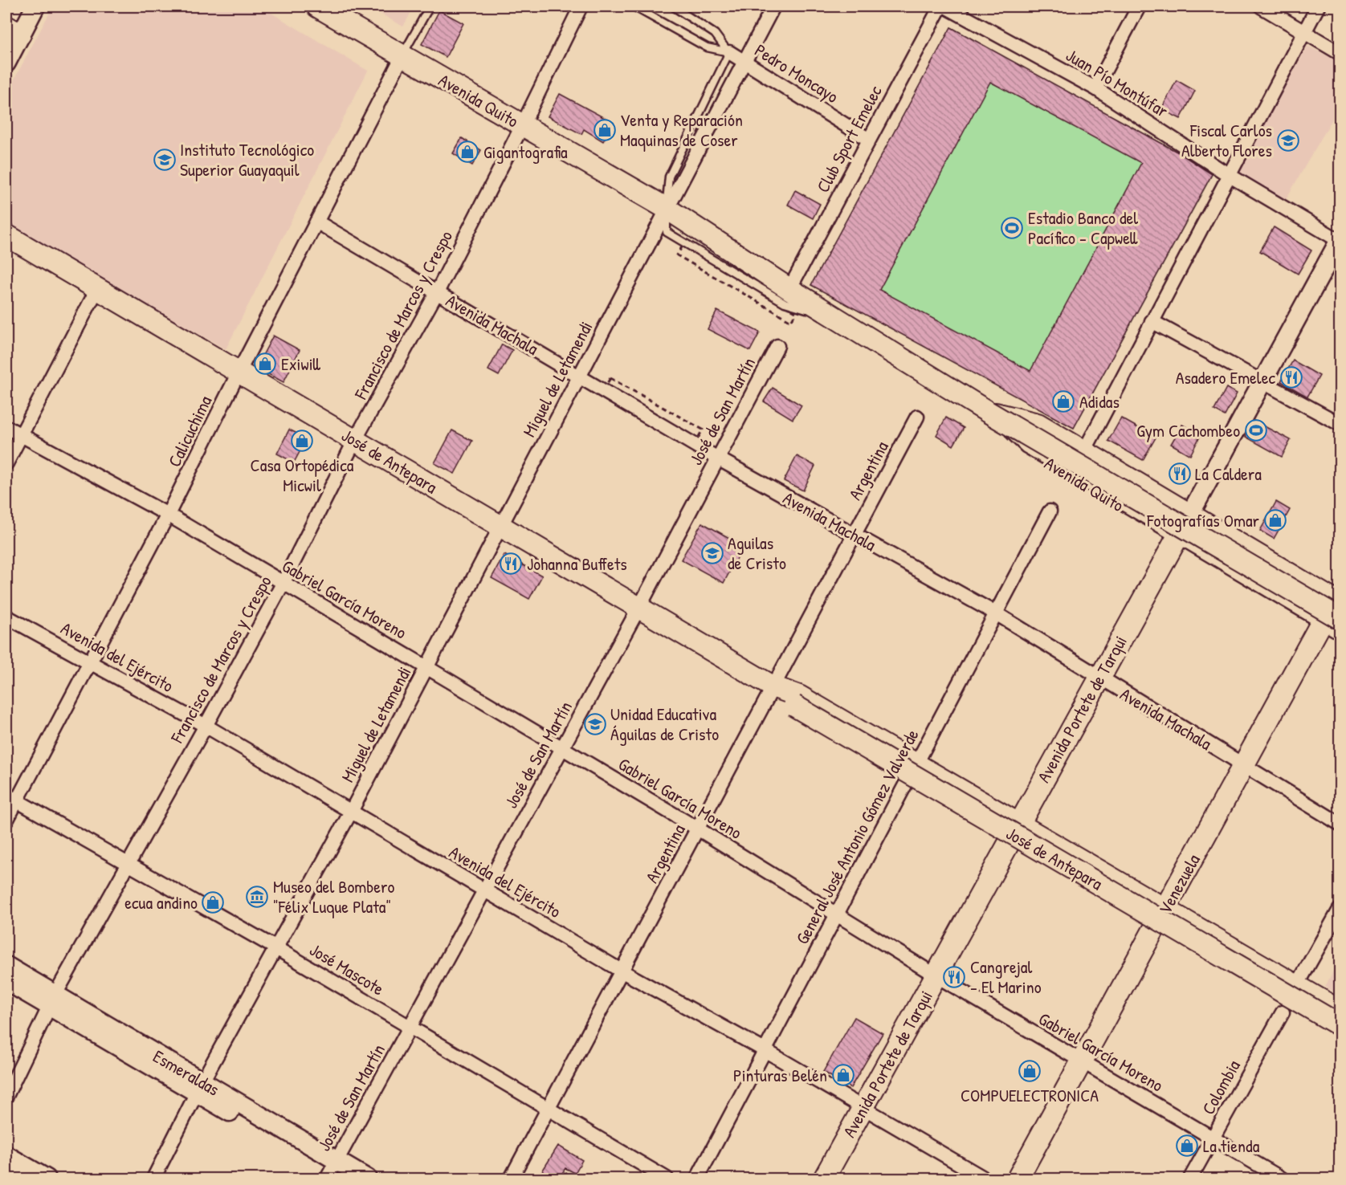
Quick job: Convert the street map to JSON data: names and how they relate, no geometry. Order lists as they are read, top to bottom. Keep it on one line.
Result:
{"streets":{"main road":["Avenida Quito","José de Antepara","Avenida Portete de Tarqui","Venezuela","Esmeraldas"],"street":["Pedro Moncayo","Juan Pío Montúfar","Club Sport Emelec","Francisco de Marcos y Crespo","Avenida Machala","Miguel de Letamendi","José de San Martín","Calicuchima","Argentina","Gabriel García Moreno","Avenida del Ejército","General José Antonio Gómez Valverde","José Mascote","Colombia"]},"crossings":[["Pedro Moncayo","Club Sport Emelec"],["Pedro Moncayo","Miguel de Letamendi"],["Juan Pío Montúfar","Avenida Portete de Tarqui"],["Avenida Quito","Club Sport Emelec"],["Avenida Quito","Francisco de Marcos y Crespo"],["Avenida Quito","Miguel de Letamendi"],["Avenida Quito","Calicuchima"],["Avenida Quito","Avenida Portete de Tarqui"],["Avenida Quito","Venezuela"],["Francisco de Marcos y Crespo","Avenida Machala"],["Francisco de Marcos y Crespo","José de Antepara"],["Francisco de Marcos y Crespo","Gabriel García Moreno"],["Francisco de Marcos y Crespo","Avenida del Ejército"],["Francisco de Marcos y Crespo","José Mascote"],["Francisco de Marcos y Crespo","Esmeraldas"],["Avenida Machala","Miguel de Letamendi"],["Avenida Machala","José de San Martín"],["Avenida Machala","Calicuchima"],["Avenida Machala","Argentina"],["Avenida Machala","Avenida Portete de Tarqui"],["Avenida Machala","General José Antonio Gómez Valverde"],["Avenida Machala","Venezuela"],["Miguel de Letamendi","José de Antepara"],["Miguel de Letamendi","Gabriel García Moreno"],["Miguel de Letamendi","Avenida del Ejército"],["Miguel de Letamendi","José Mascote"],["Miguel de Letamendi","Esmeraldas"],["José de San Martín","José de Antepara"],["José de San Martín","Gabriel García Moreno"],["José de San Martín","Avenida del Ejército"],["José de San Martín","José Mascote"],["José de San Martín","Esmeraldas"],["Calicuchima","José de Antepara"],["Calicuchima","Gabriel García Moreno"],["Calicuchima","Avenida del Ejército"],["Calicuchima","José Mascote"],["José de Antepara","Argentina"],["José de Antepara","Avenida Portete de Tarqui"],["José de Antepara","General José Antonio Gómez Valverde"],["José de Antepara","Venezuela"],["Argentina","Gabriel García Moreno"],["Argentina","Avenida del Ejército"],["Argentina","José Mascote"],["Gabriel García Moreno","Avenida Portete de Tarqui"],["Gabriel García Moreno","General José Antonio Gómez Valverde"],["Gabriel García Moreno","Venezuela"],["Gabriel García Moreno","Colombia"],["Avenida del Ejército","Avenida Portete de Tarqui"],["Avenida del Ejército","General José Antonio Gómez Valverde"]],"places":{"shop":["Venta y Reparación Maquinas de Coser","Gigantografia","Exiwill","Adidas","Casa Ortopédica Micwil","Fotografías Omar","ecua andino","COMPUELECTRONICA","Pinturas Belén","La tienda"],"school or university":["Fiscal Carlos Alberto Flores","Instituto Tecnológico Superior Guayaquil","Aguilas de Cristo","Unidad Educativa Águilas de Cristo"],"sports":["Estadio Banco del Pacífico - Capwell","Gym Cachombeo"],"restaurant":["Asadero Emelec","La Caldera","Johanna Buffets","Cangrejal - El Marino"],"museum":["Museo del Bombero \"Félix Luque Plata\""]}}
